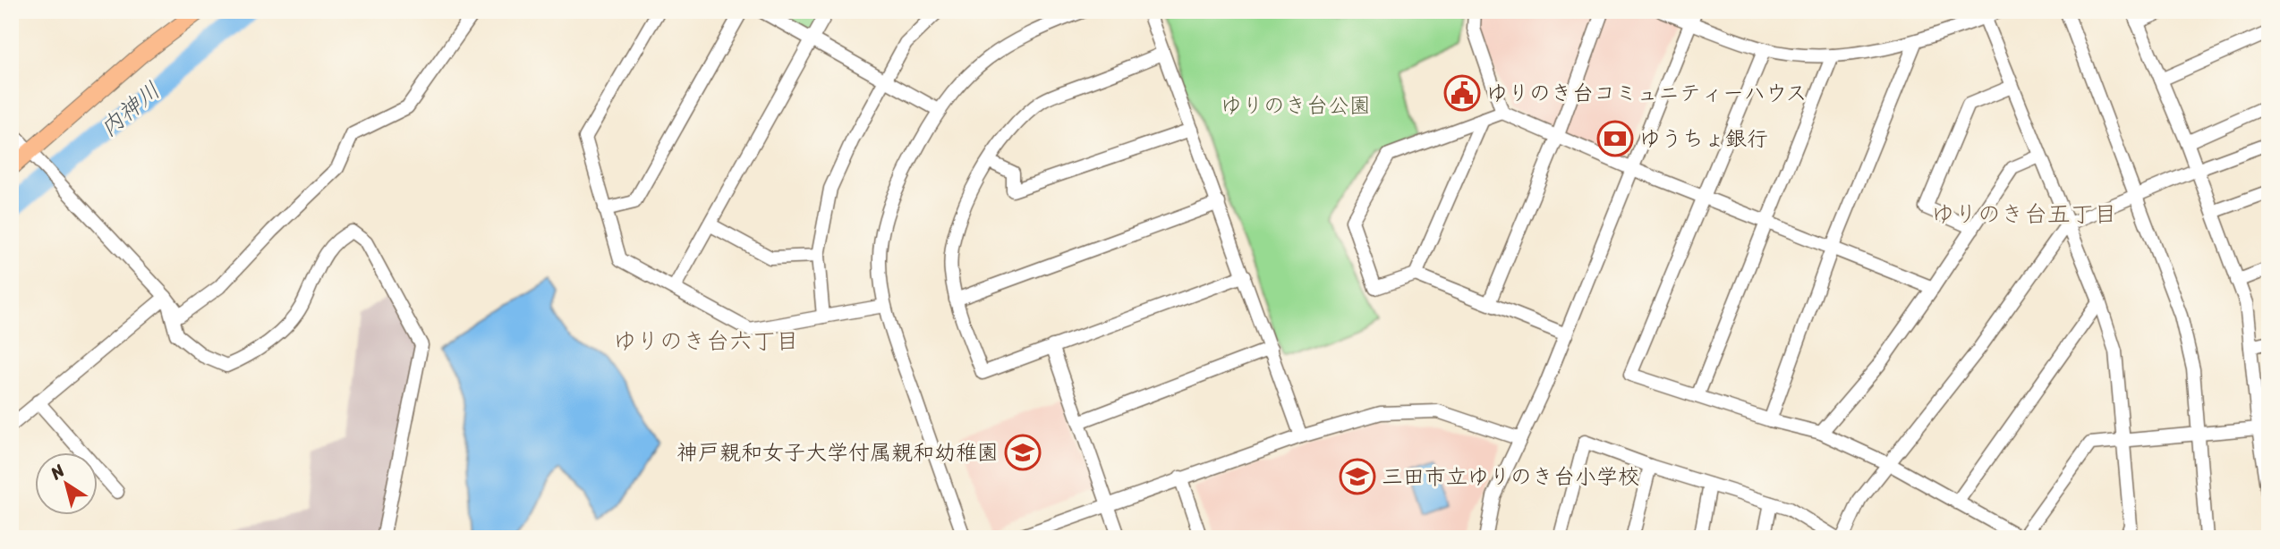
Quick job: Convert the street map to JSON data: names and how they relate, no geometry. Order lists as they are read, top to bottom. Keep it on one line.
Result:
{"districts":["ゆりのき台五丁目","ゆりのき台六丁目"],"water":["内神川"],"parks":["ゆりのき台公園"],"places":{"public building":["ゆりのき台コミュニティーハウス"],"bank":["ゆうちょ銀行"],"school or university":["神戸親和女子大学付属親和幼稚園","三田市立ゆりのき台小学校"]},"north":"top left"}
